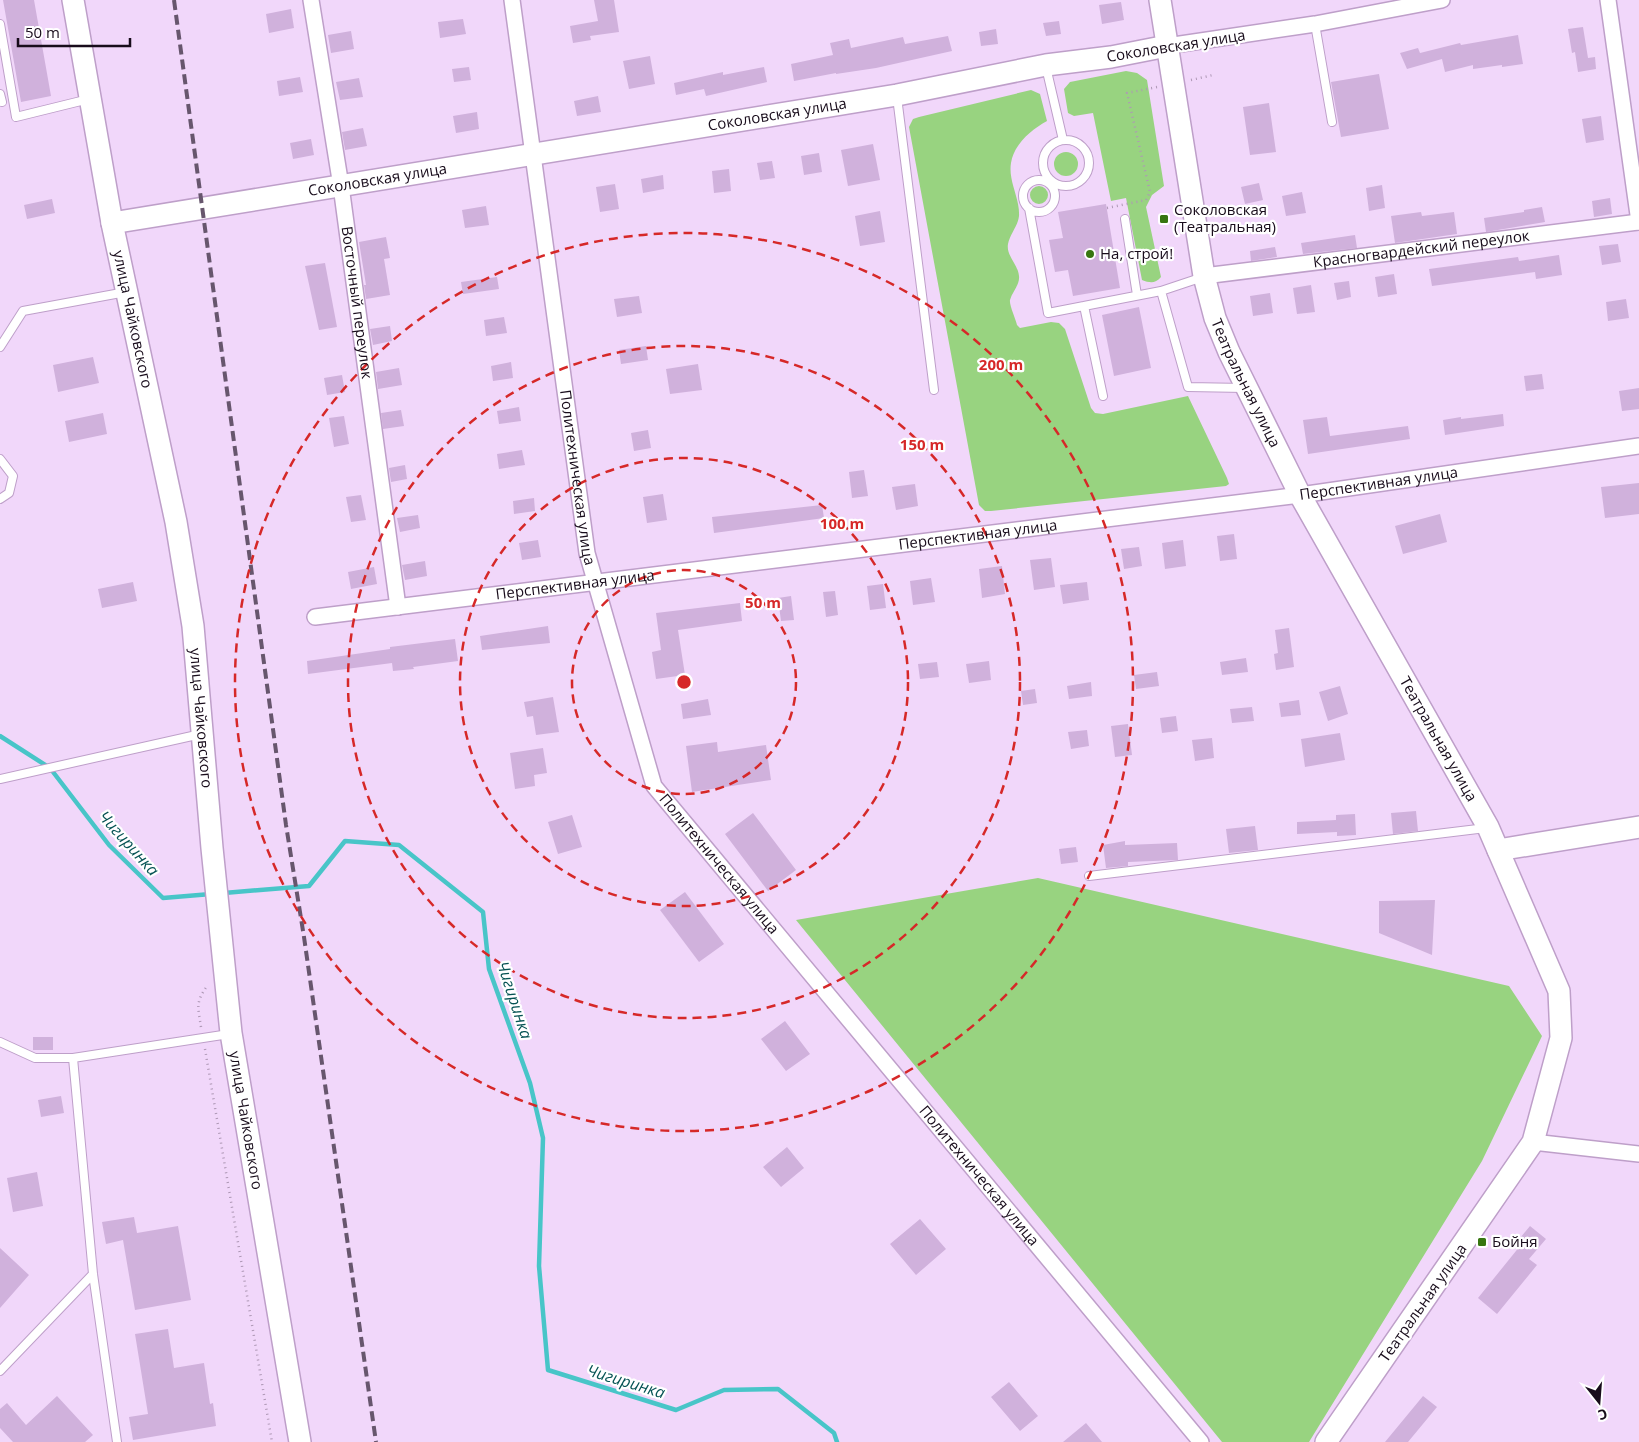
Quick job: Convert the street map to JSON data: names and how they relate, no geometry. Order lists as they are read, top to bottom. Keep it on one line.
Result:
{"streets":{"street":["Соколовская улица","Красногвардейский переулок","Восточный переулок","улица Чайковского","Театральная улица","Политехническая улица","Перспективная улица"]},"crossings":[["Соколовская улица","Восточный переулок"],["Соколовская улица","улица Чайковского"],["Соколовская улица","Театральная улица"],["Соколовская улица","Политехническая улица"],["Красногвардейский переулок","Театральная улица"],["Восточный переулок","Перспективная улица"],["Театральная улица","Перспективная улица"],["Политехническая улица","Перспективная улица"]],"water":["Чигиринка"],"places":{"transit":["Соколовская (Театральная)","Бойня"],"other":["На, строй!"]},"scale_bar":"50 m","north":"bottom","rings":["200 m","150 m","100 m","50 m"]}
